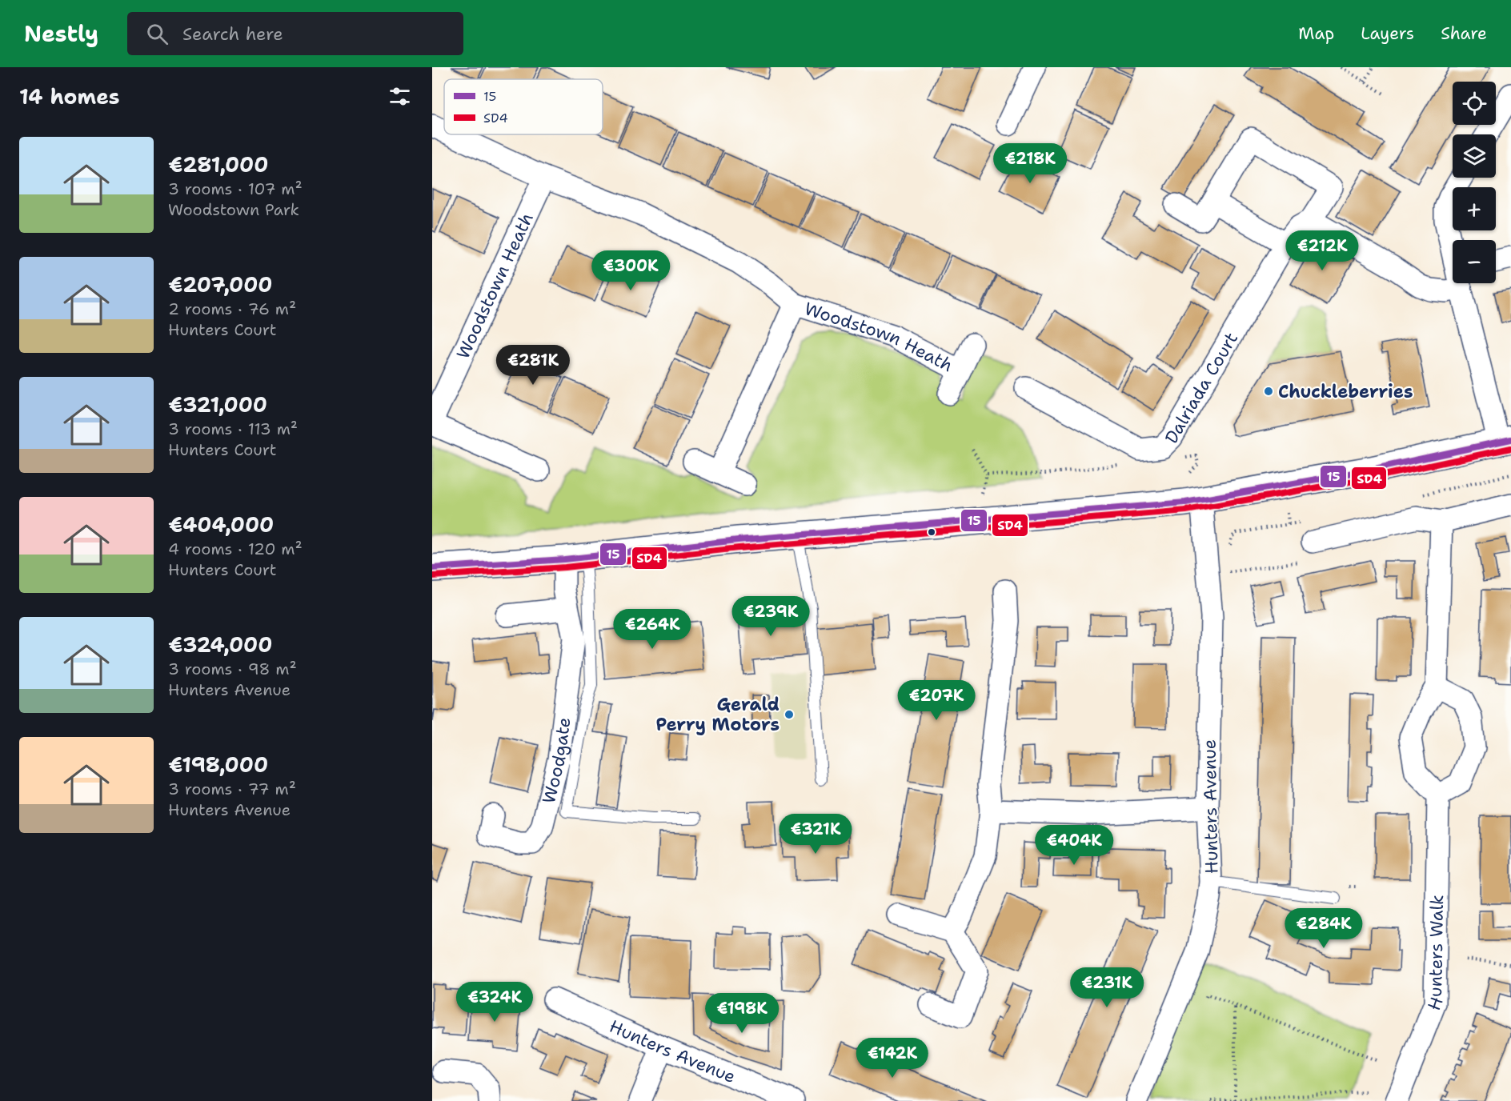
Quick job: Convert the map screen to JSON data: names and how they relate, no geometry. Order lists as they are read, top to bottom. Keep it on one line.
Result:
{"streets":{"street":["Woodstown Heath","Dalriada Court","Woodgate","Hunters Avenue","Hunters Walk"]},"places":["Chuckleberries","Gerald Perry Motors"],"lines":["transit line 15","transit line SD4"],"legend":["15","SD4"],"page":{"header":"Nestly","search":"Search here","nav":["Map","Layers","Share"],"heading":"14 homes","map_buttons":["+","−"],"list":[{"name":"€281,000","note":"3 rooms · 107 m² · Woodstown Park"},{"name":"€207,000","note":"2 rooms · 76 m² · Hunters Court"},{"name":"€321,000","note":"3 rooms · 113 m² · Hunters Court"},{"name":"€404,000","note":"4 rooms · 120 m² · Hunters Court"},{"name":"€324,000","note":"3 rooms · 98 m² · Hunters Avenue"},{"name":"€198,000","note":"3 rooms · 77 m² · Hunters Avenue"}],"price":["€218K","€212K","€300K","€281K","€239K","€264K","€207K","€321K","€404K","€284K","€231K","€324K","€198K","€142K"]}}
